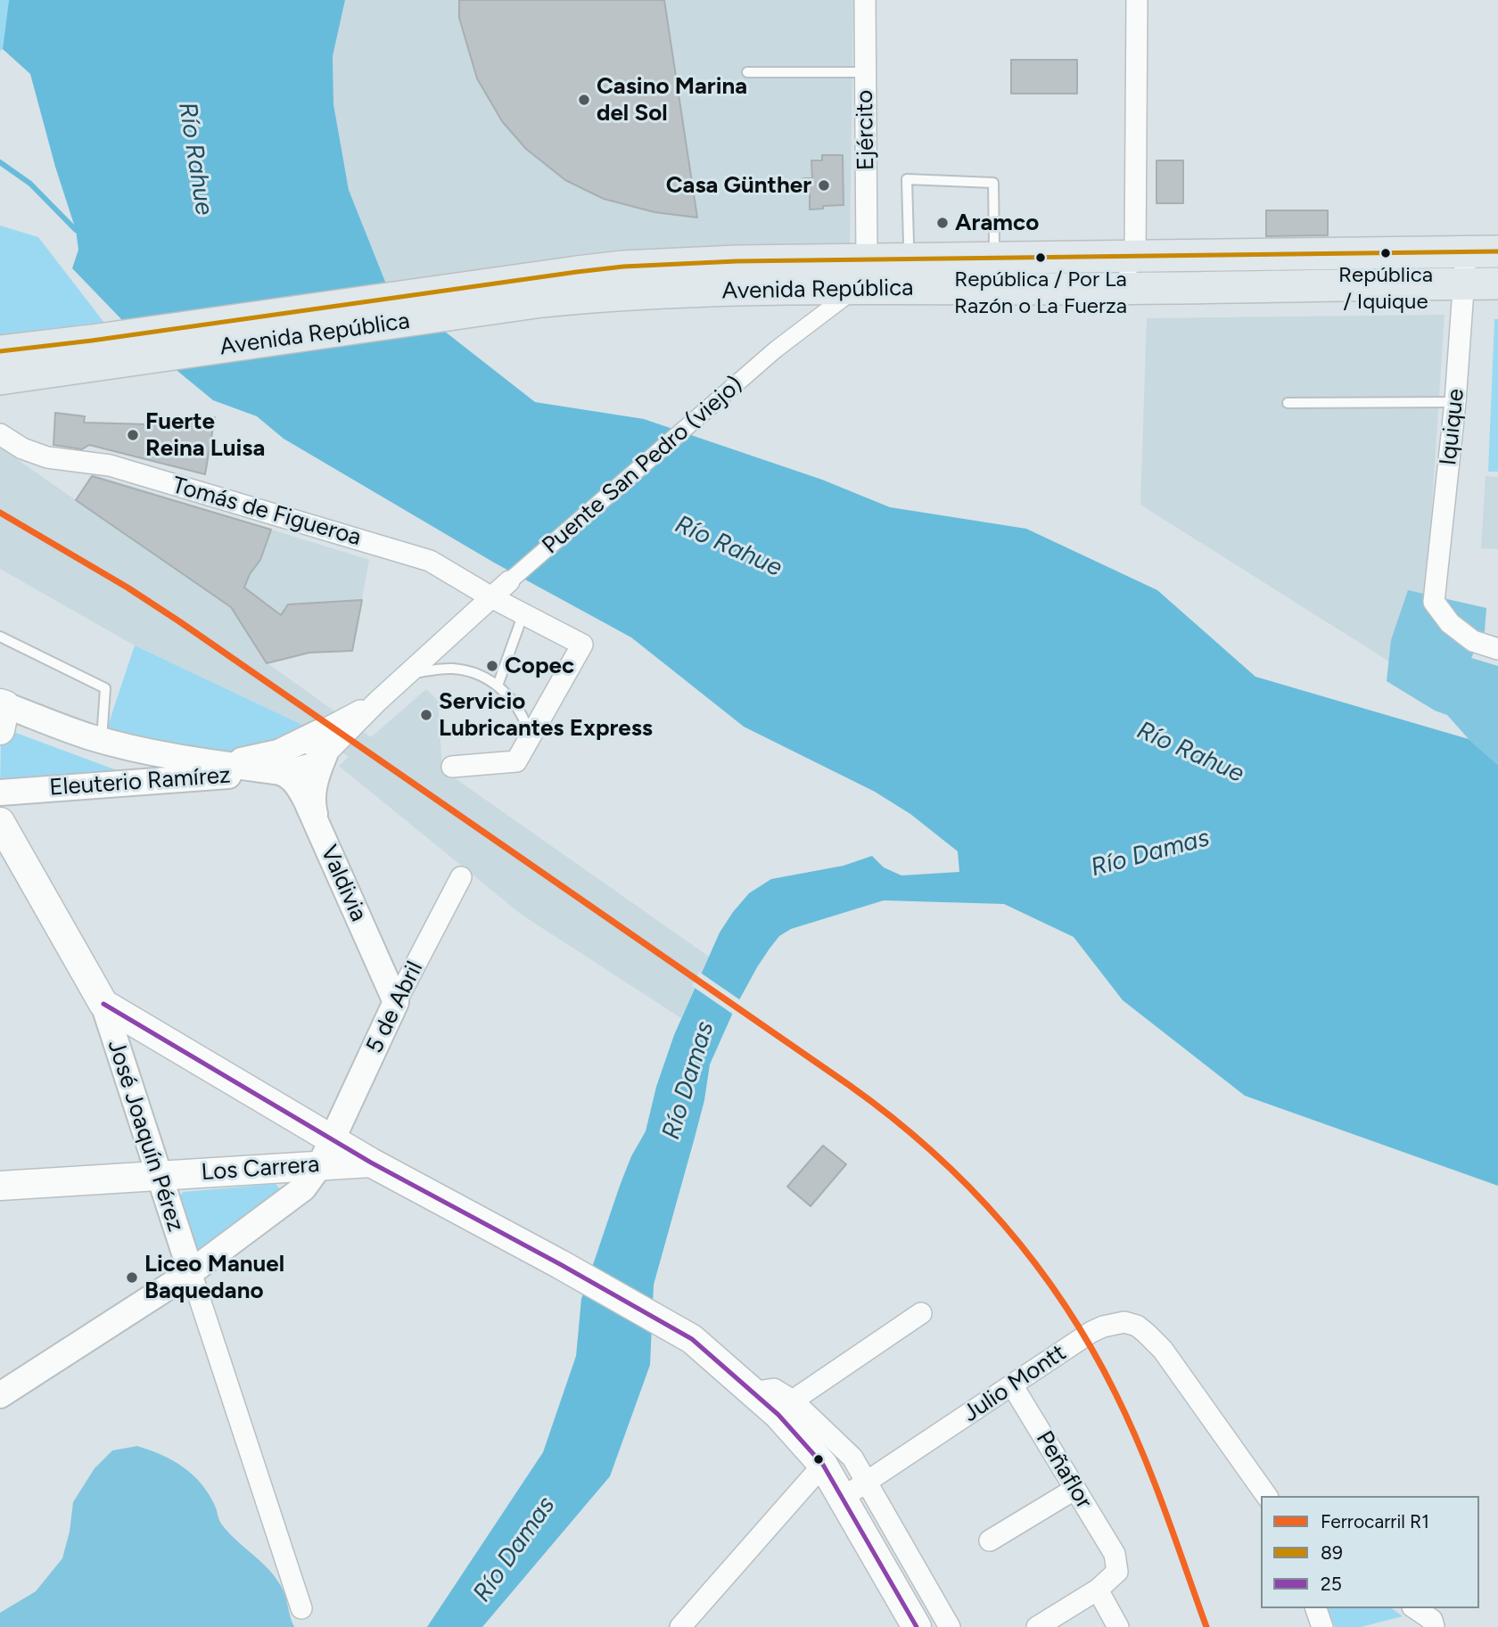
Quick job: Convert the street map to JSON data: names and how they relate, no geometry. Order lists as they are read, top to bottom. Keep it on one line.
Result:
{"streets":{"main road":["Avenida República","José Joaquín Pérez","Los Carrera"],"street":["Ejército","Iquique","Puente San Pedro (viejo)","Tomás de Figueroa","Eleuterio Ramírez","Valdivia","5 de Abril","Julio Montt","Peñaflor"]},"crossings":[["Ejército","Avenida República"],["Ejército","Puente San Pedro (viejo)"],["Avenida República","Iquique"],["Avenida República","Puente San Pedro (viejo)"],["Eleuterio Ramírez","Valdivia"],["Valdivia","5 de Abril"],["5 de Abril","José Joaquín Pérez"],["5 de Abril","Los Carrera"],["José Joaquín Pérez","Los Carrera"],["Julio Montt","Peñaflor"]],"water":["Río Rahue","Río Damas"],"places":["Casino Marina del Sol","Casa Günther","Aramco","República / Iquique","República / Por La Razón o La Fuerza","Fuerte Reina Luisa","Copec","Servicio Lubricantes Express","Liceo Manuel Baquedano"],"lines":["transit line 89","rail line R1","transit line 25"],"legend":["Ferrocarril R1","89","25"]}
